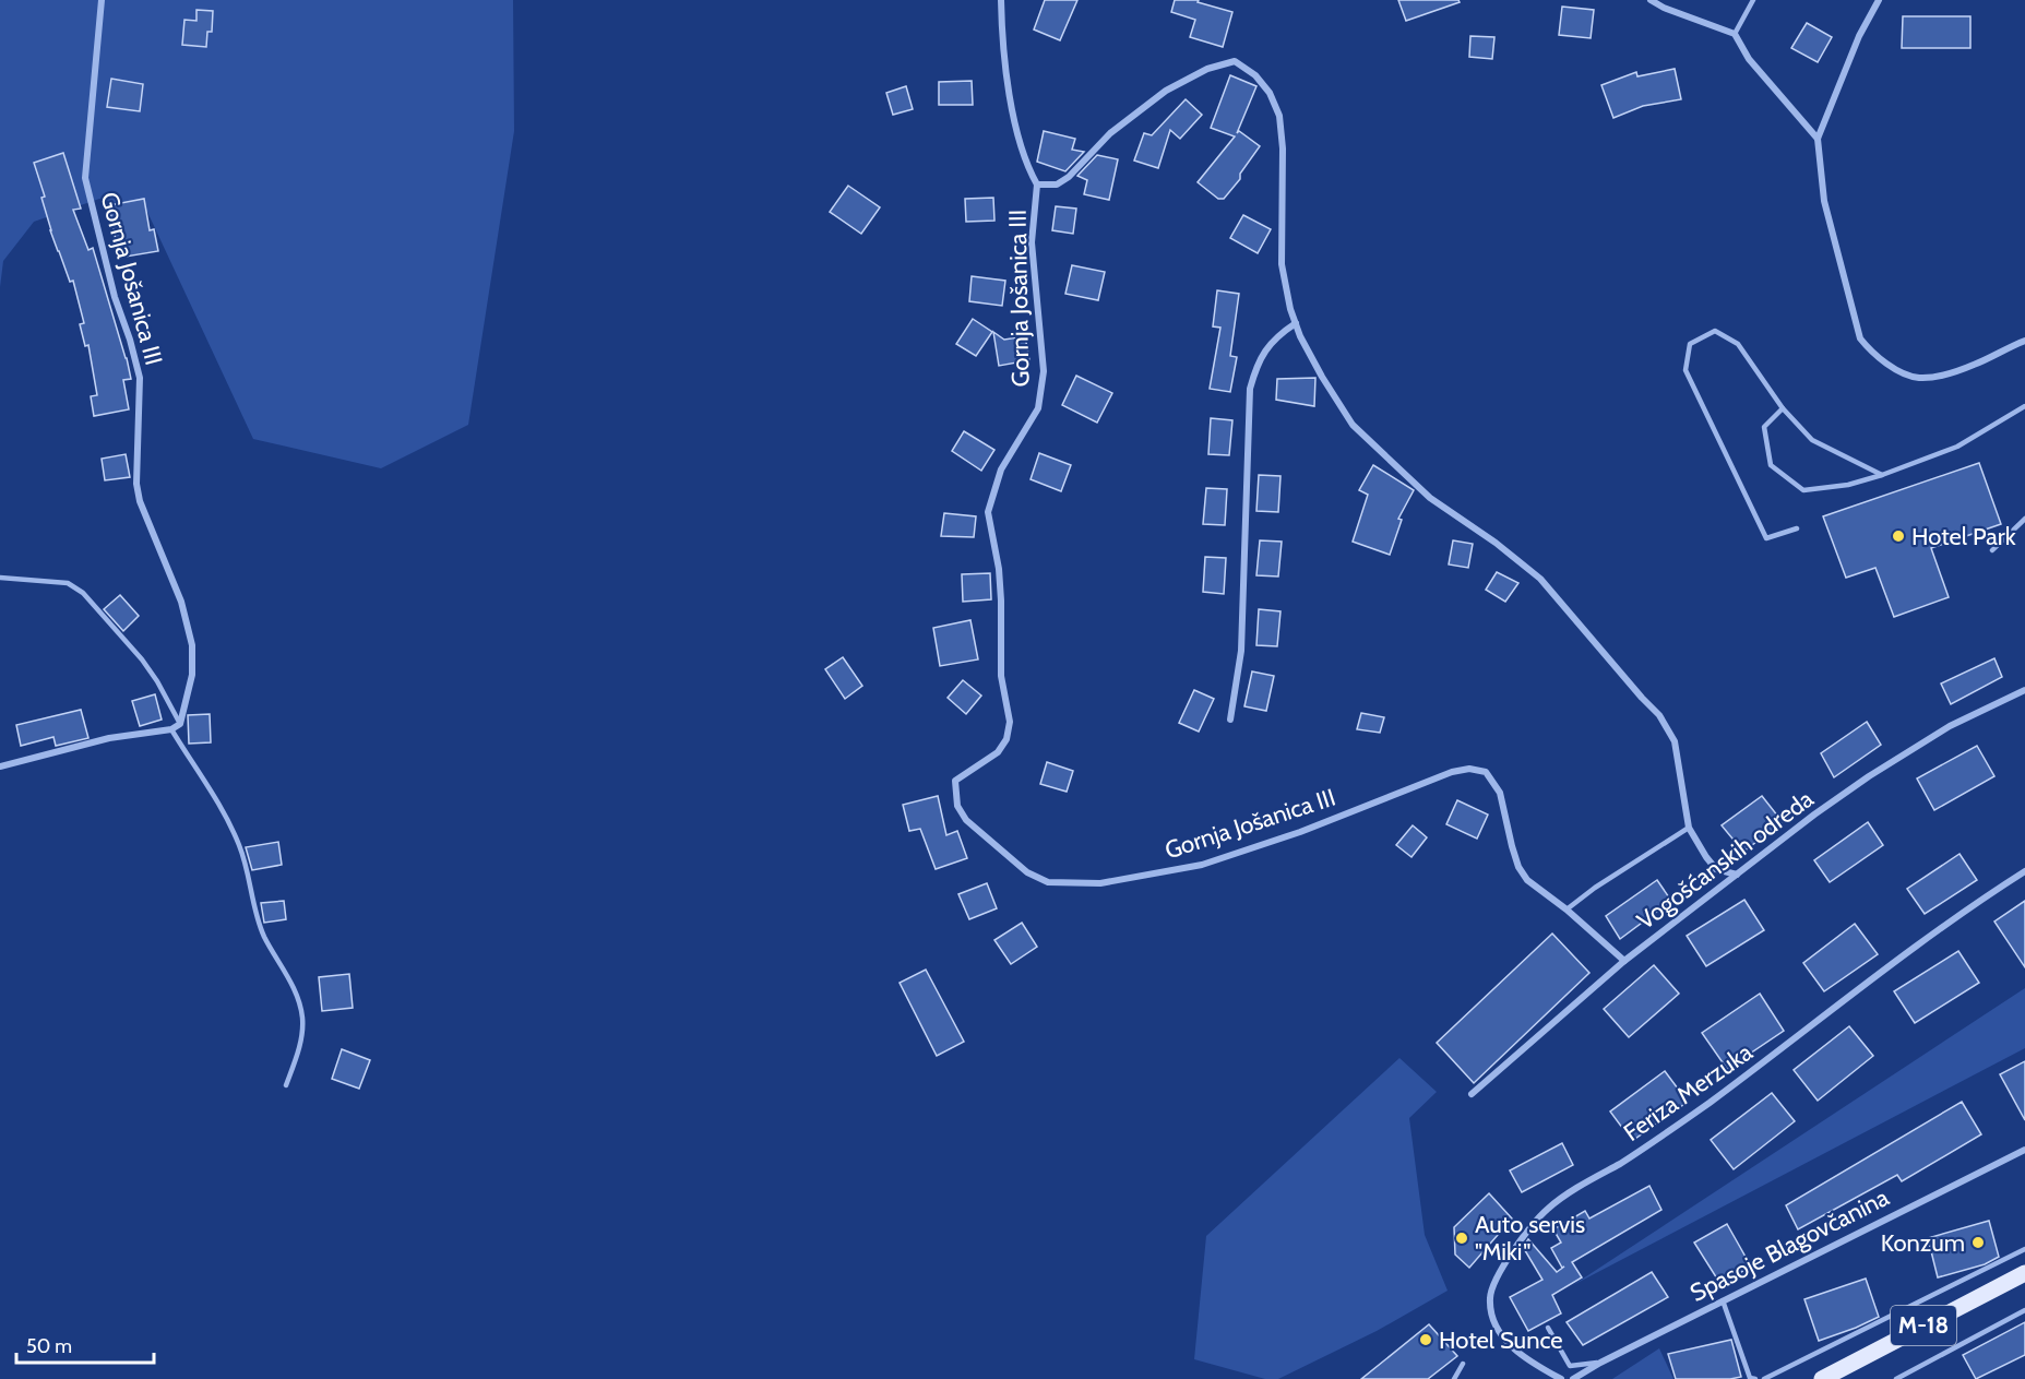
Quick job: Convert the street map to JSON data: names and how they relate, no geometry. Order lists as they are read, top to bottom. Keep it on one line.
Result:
{"streets":{"main road":["M-18"],"street":["Gornja Jošanica III","Vogošćanskih odreda","Feriza Merzuka","Spasoje Blagovčanina"]},"crossings":[["Gornja Jošanica III","Vogošćanskih odreda"]],"places":["Hotel Park","Auto servis \"Miki\"","Konzum","Hotel Sunce"],"scale_bar":"50 m"}
